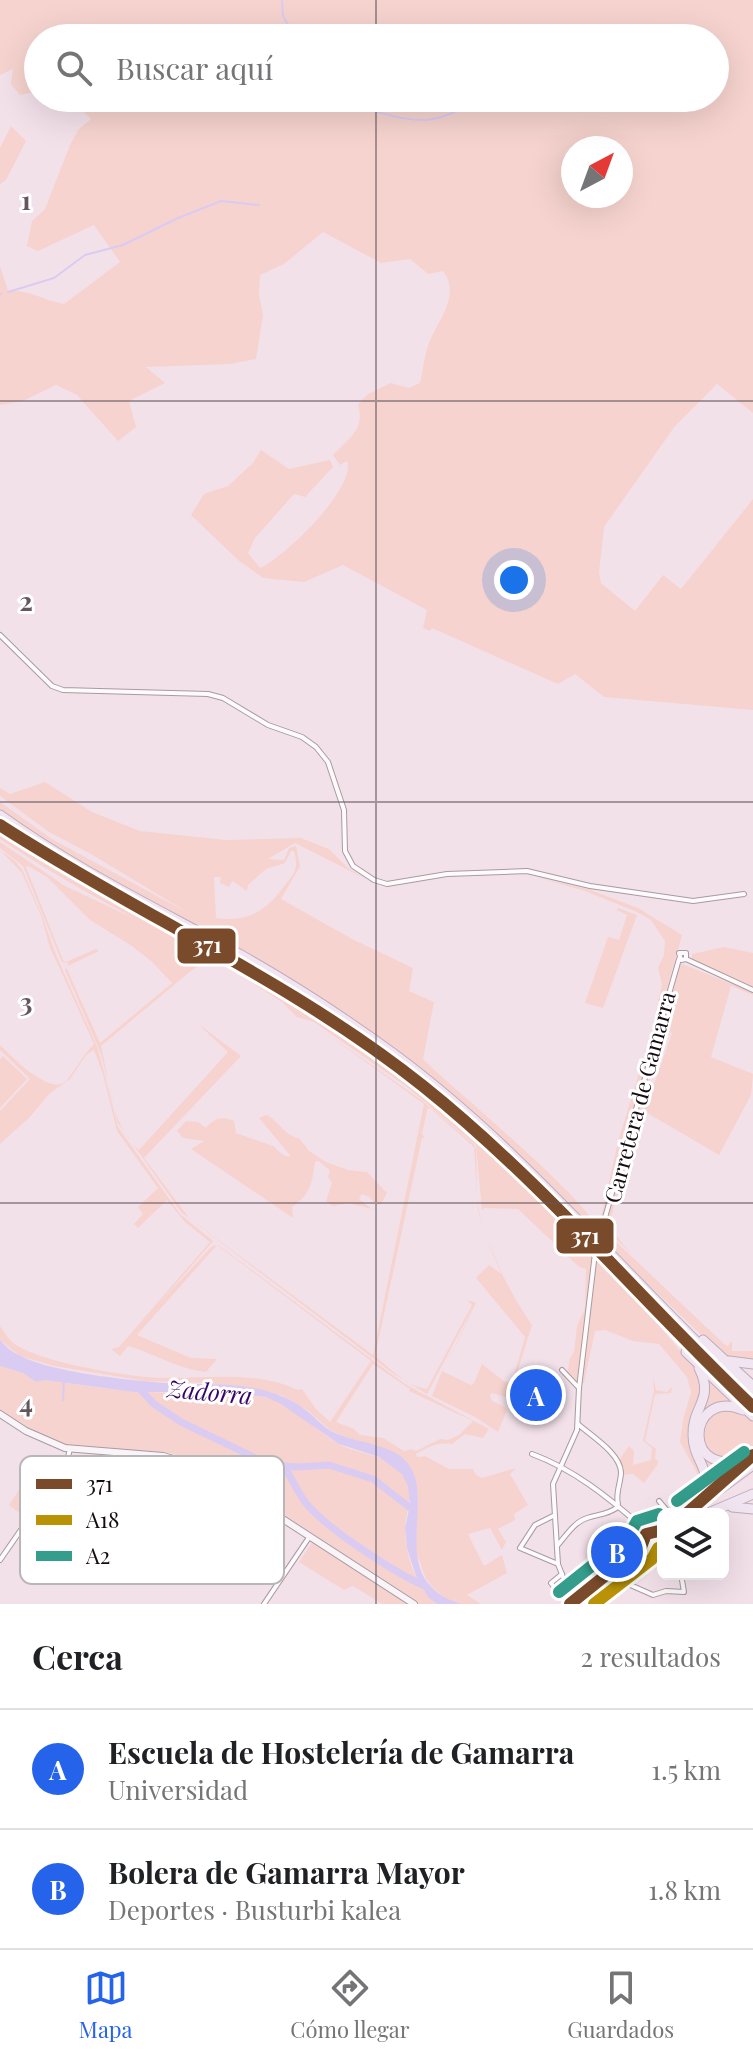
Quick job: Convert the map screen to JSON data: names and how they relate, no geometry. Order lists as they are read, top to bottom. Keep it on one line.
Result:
{"streets":{"street":["Carretera de Gamarra"]},"water":["Zadorra"],"lines":["transit line 371","transit line A2","transit line A18"],"legend":["371","A18","A2"],"north":"top right","page":{"search":"Buscar aquí","pins":["A","B"],"heading":["Cerca","2 resultados"],"list":[{"mark":"A","name":"Escuela de Hostelería de Gamarra","note":"Universidad","value":"1.5 km"},{"mark":"B","name":"Bolera de Gamarra Mayor","note":"Deportes · Busturbi kalea","value":"1.8 km"}],"nav":["Mapa","Cómo llegar","Guardados"]},"grid":{"rows":["1","2","3","4"]}}
